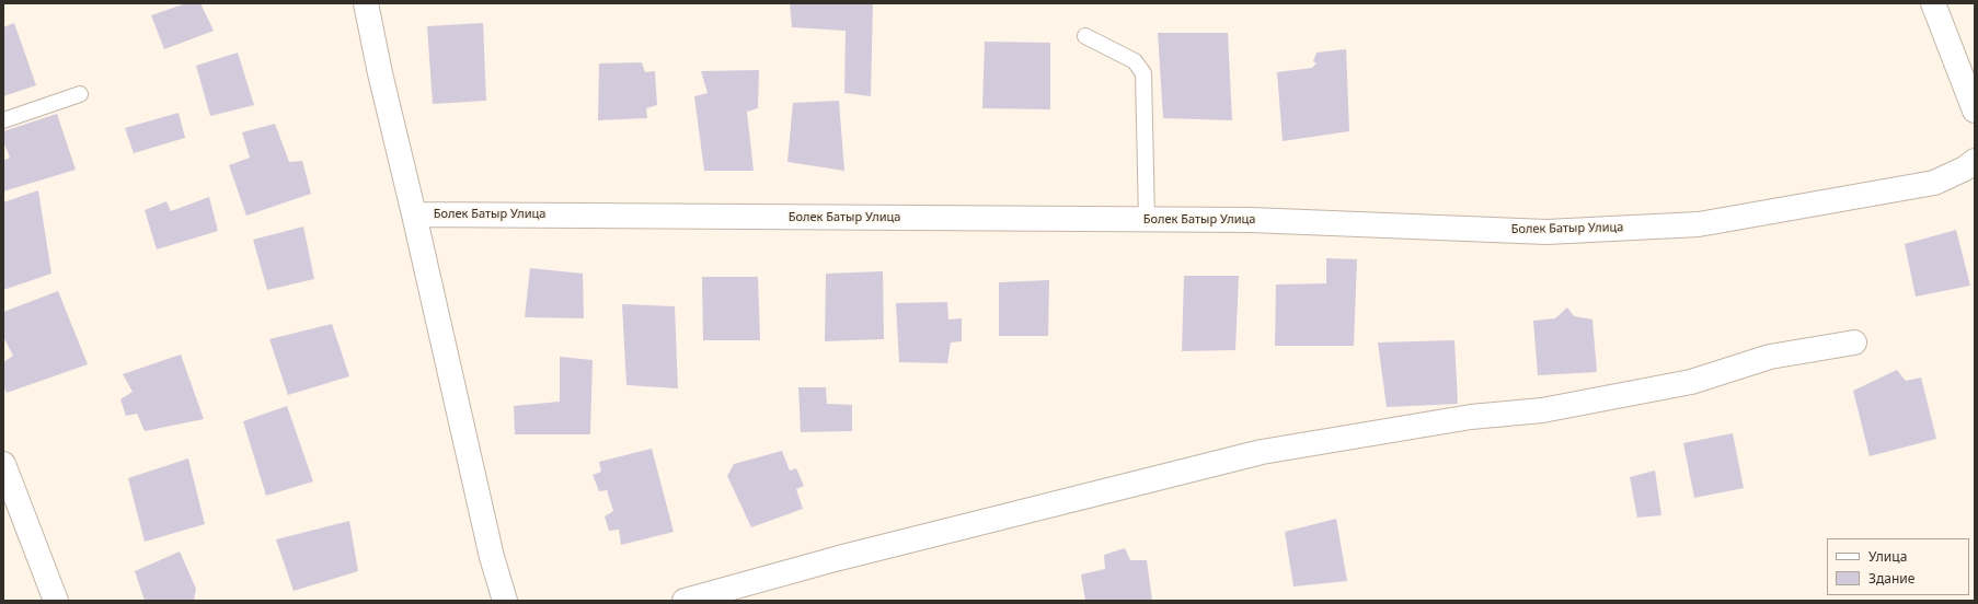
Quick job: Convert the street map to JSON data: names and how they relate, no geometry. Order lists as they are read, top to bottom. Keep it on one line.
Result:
{"streets":{"street":["Болек Батыр Улица"]},"legend":["Улица","Здание"]}
